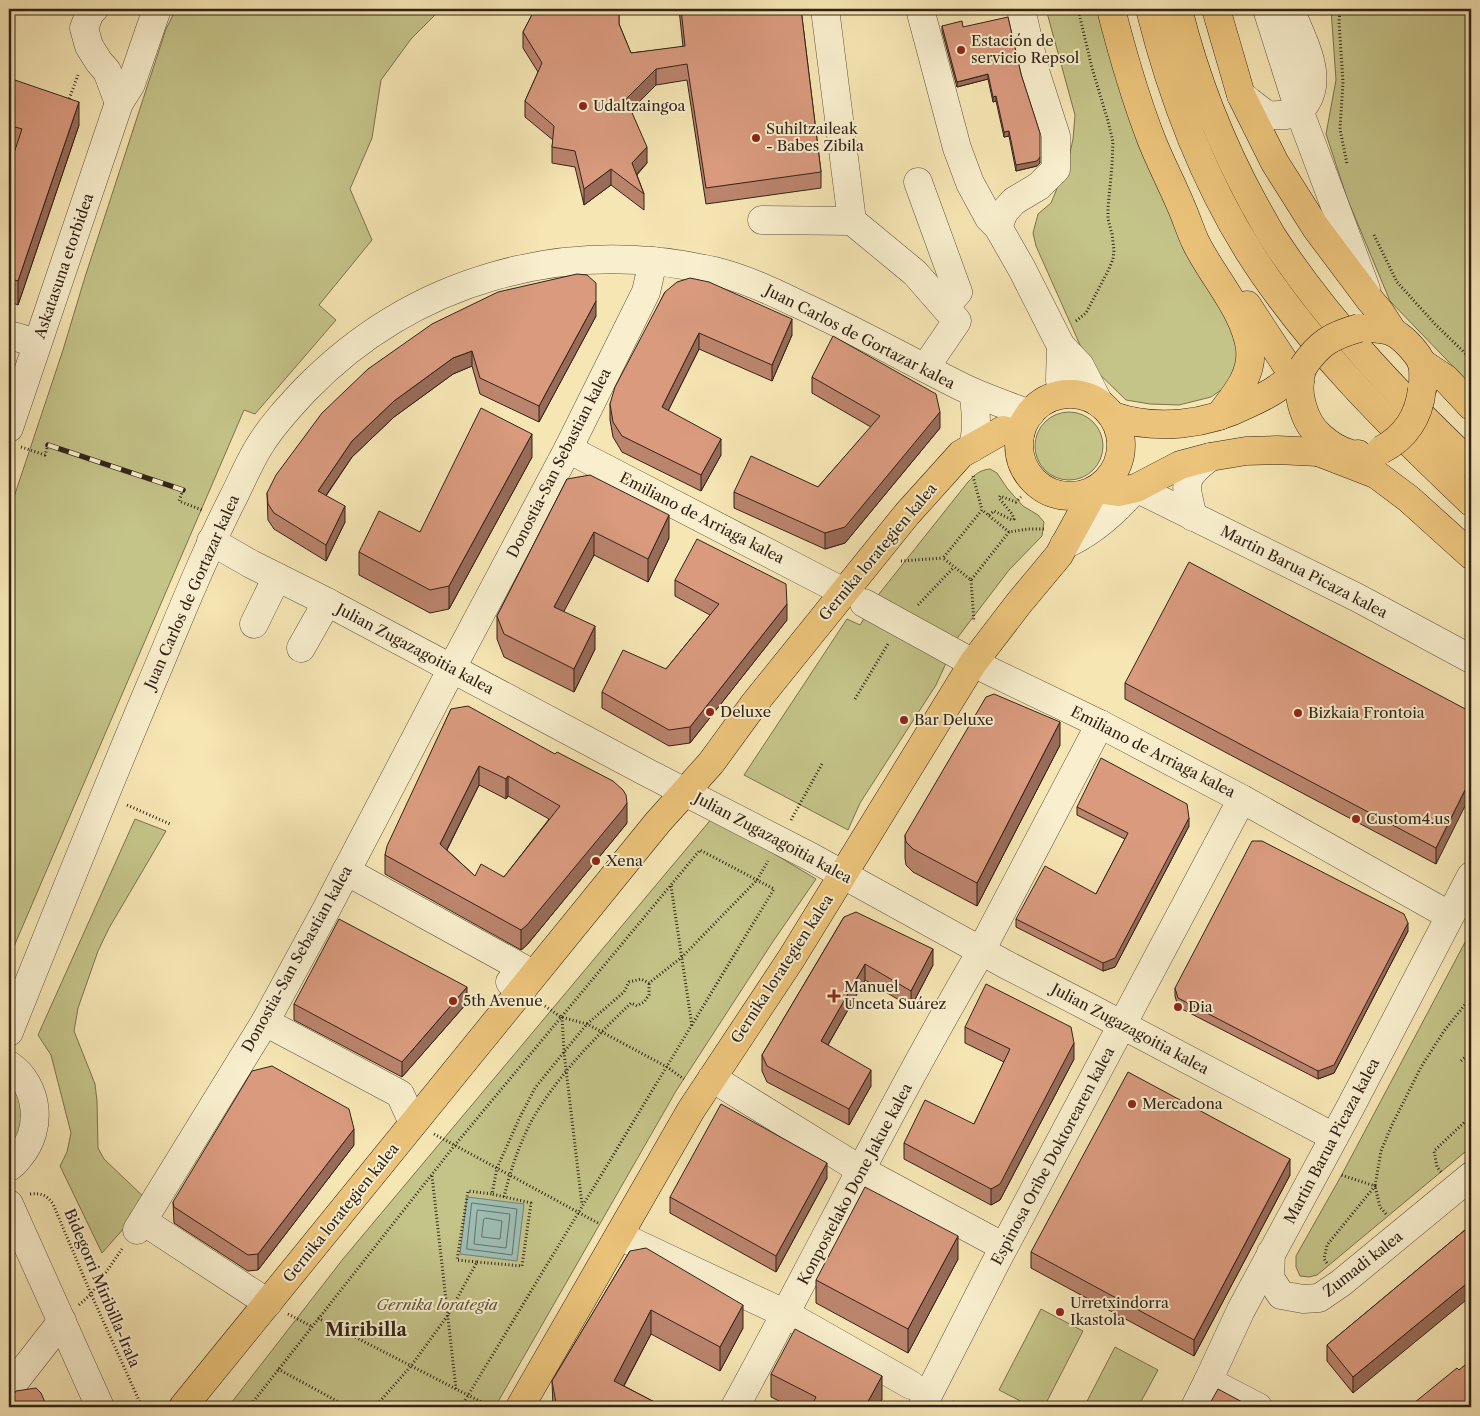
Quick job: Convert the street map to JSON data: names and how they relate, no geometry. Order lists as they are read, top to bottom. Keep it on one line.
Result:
{"streets":{"main road":["Gernika lorategien kalea"],"street":["Askatasuna etorbidea","Juan Carlos de Gortazar kalea","Donostia-San Sebastian kalea","Emiliano de Arriaga kalea","Martin Barua Picaza kalea","Julian Zugazagoitia kalea","Espinosa Oribe Doktorearen kalea","Konpostelako Done Jakue kalea","Zumadi kalea"],"path":["Bidegorri Miribilla-Irala"]},"crossings":[["Juan Carlos de Gortazar kalea","Donostia-San Sebastian kalea"],["Juan Carlos de Gortazar kalea","Gernika lorategien kalea"],["Juan Carlos de Gortazar kalea","Julian Zugazagoitia kalea"],["Donostia-San Sebastian kalea","Emiliano de Arriaga kalea"],["Donostia-San Sebastian kalea","Gernika lorategien kalea"],["Emiliano de Arriaga kalea","Gernika lorategien kalea"],["Emiliano de Arriaga kalea","Espinosa Oribe Doktorearen kalea"],["Emiliano de Arriaga kalea","Konpostelako Done Jakue kalea"],["Gernika lorategien kalea","Martin Barua Picaza kalea"],["Gernika lorategien kalea","Julian Zugazagoitia kalea"],["Martin Barua Picaza kalea","Julian Zugazagoitia kalea"],["Martin Barua Picaza kalea","Zumadi kalea"],["Julian Zugazagoitia kalea","Espinosa Oribe Doktorearen kalea"]],"districts":["Miribilla"],"parks":["Gernika lorategia"],"places":{"other":["Estación de servicio Repsol","Udaltzaingoa","Suhiltzaileak - Babes Zibila","Deluxe","Bizkaia Frontoia","Bar Deluxe","Custom4.us","Xena","5th Avenue","Dia","Mercadona","Urretxindorra Ikastola"],"health":["Manuel Unceta Suárez"]}}
